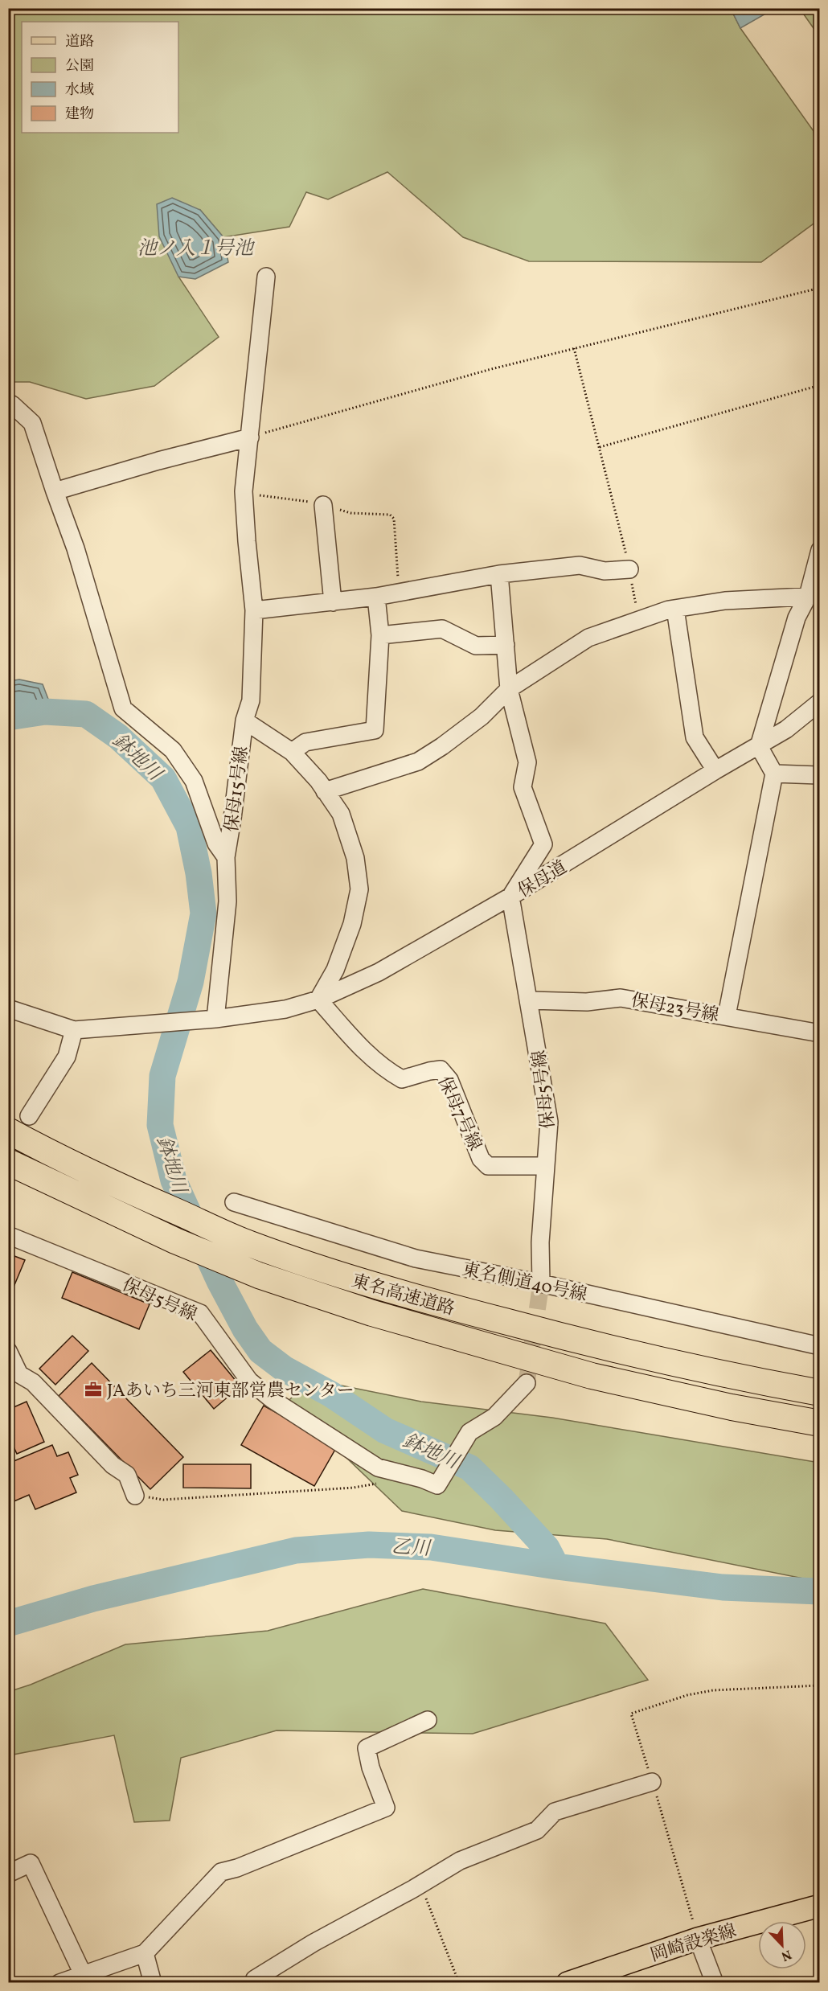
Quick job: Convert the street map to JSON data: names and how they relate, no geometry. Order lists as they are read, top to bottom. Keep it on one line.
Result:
{"streets":{"highway":["東名高速道路"],"main road":["岡崎設楽線"],"street":["保母15号線","保母道","保母23号線","保母5号線","保母7号線","東名側道40号線"]},"crossings":[["保母15号線","保母道"],["保母道","保母5号線"],["保母道","保母7号線"],["保母23号線","保母5号線"],["保母5号線","保母7号線"],["保母5号線","東名側道40号線"]],"water":["池ノ入１号池","鉢地川","乙川"],"places":{"office":["JAあいち三河東部営農センター"]},"legend":["道路","公園","水域","建物"],"north":"bottom right"}
